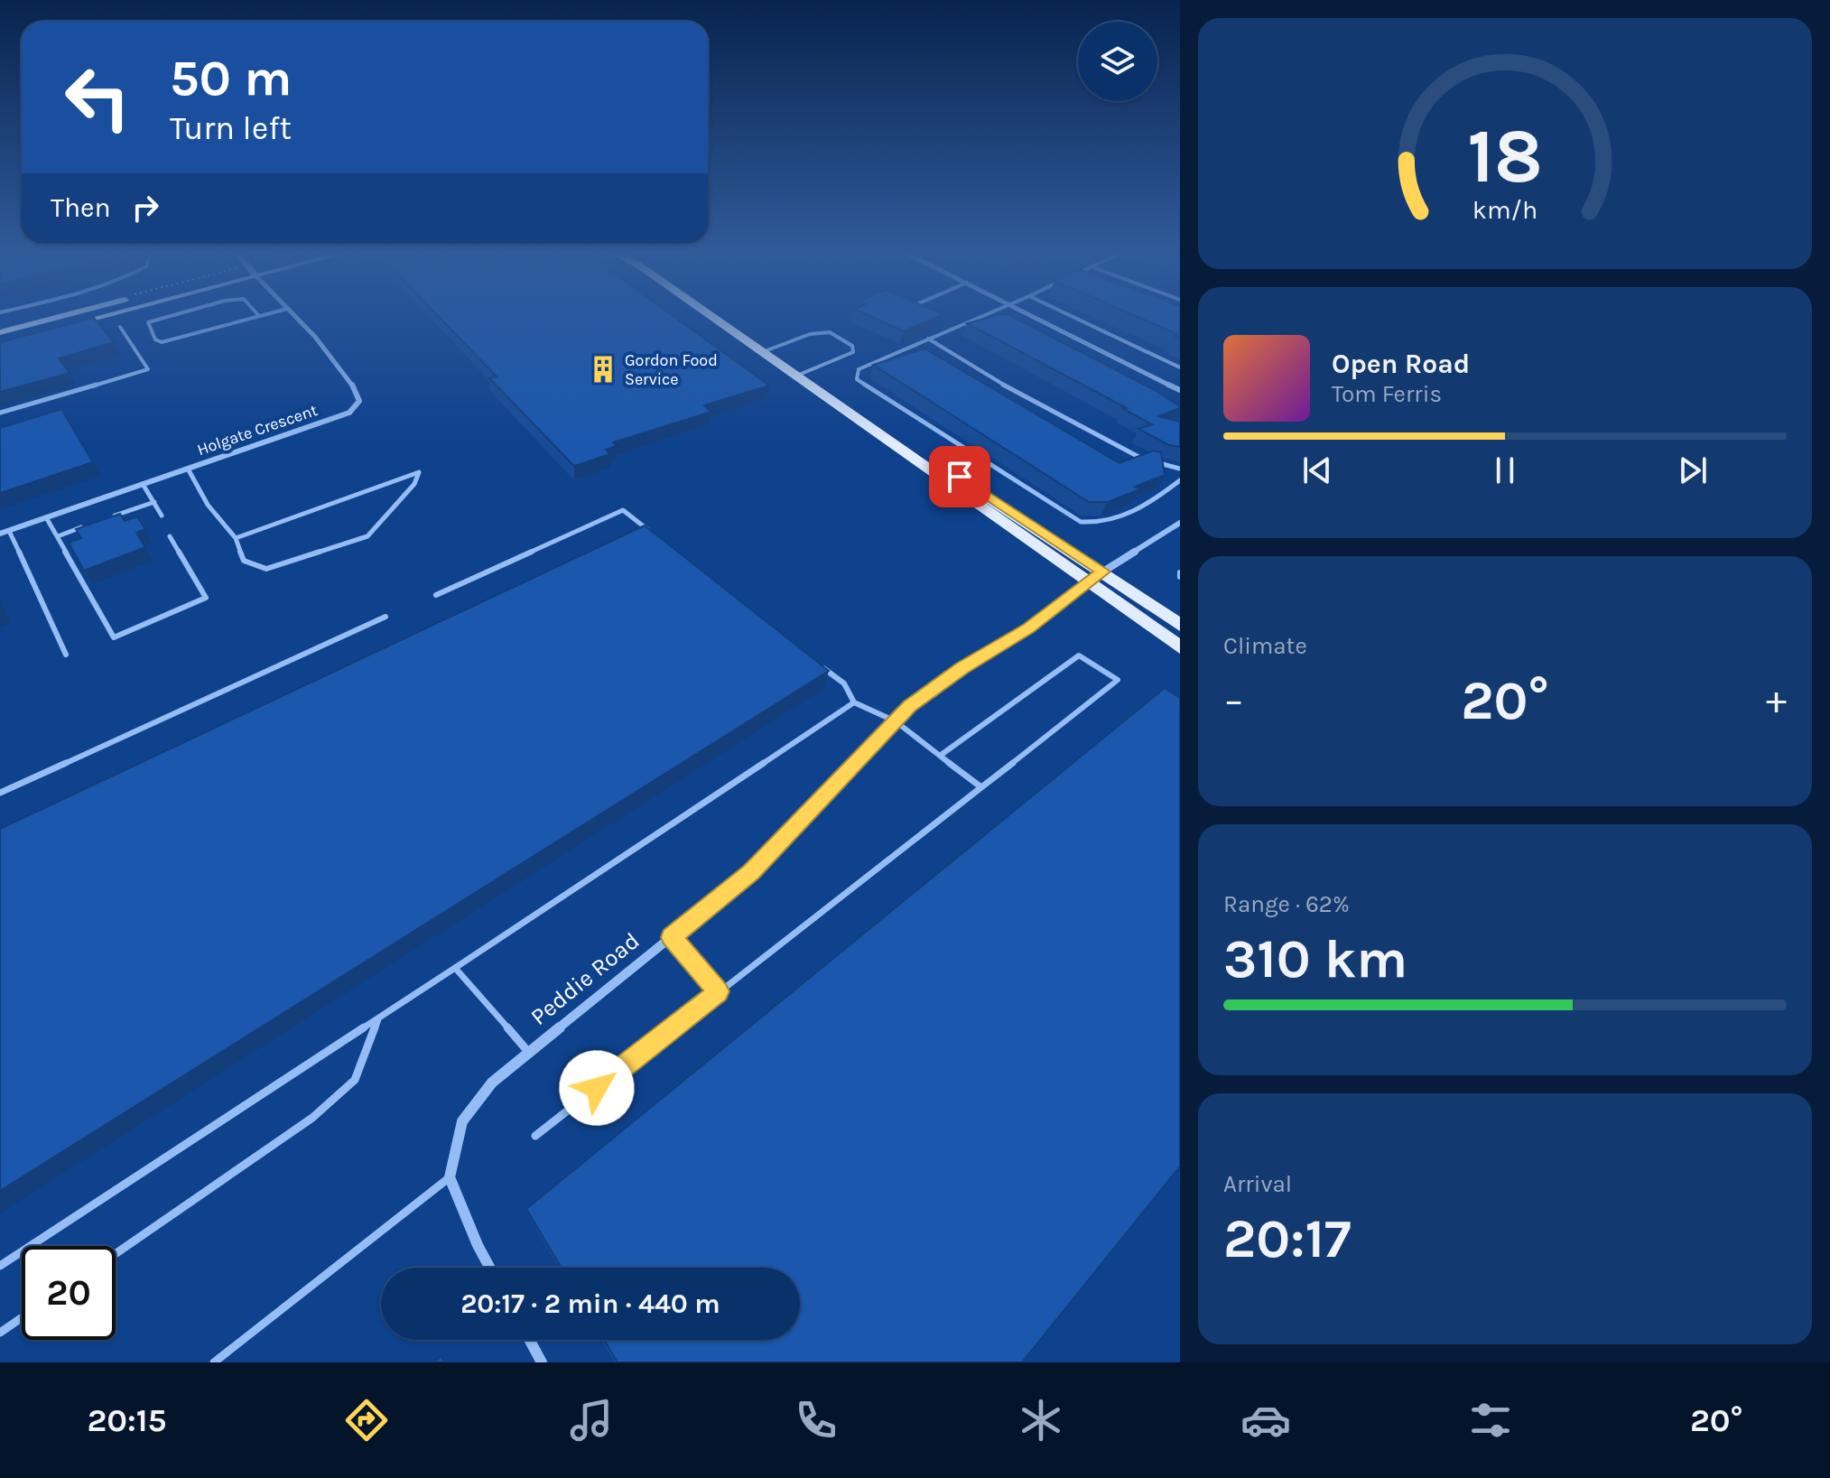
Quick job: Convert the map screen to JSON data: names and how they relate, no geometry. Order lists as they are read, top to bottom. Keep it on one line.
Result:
{"streets":{"street":["Holgate Crescent","Peddie Road"]},"places":{"building":["Gordon Food Service"]},"page":{"turn":["50 m","Turn left"],"then":"Then","song":["Open Road","Tom Ferris"],"tile":["Climate",["Range · 62%","310 km"],["Arrival","20:17"]],"heat":["−","20°","+"],"limit":"20","trip":"20:17 · 2 min · 440 m","tabs":["20:15","20°"],"gauge":["18","km/h"]}}
